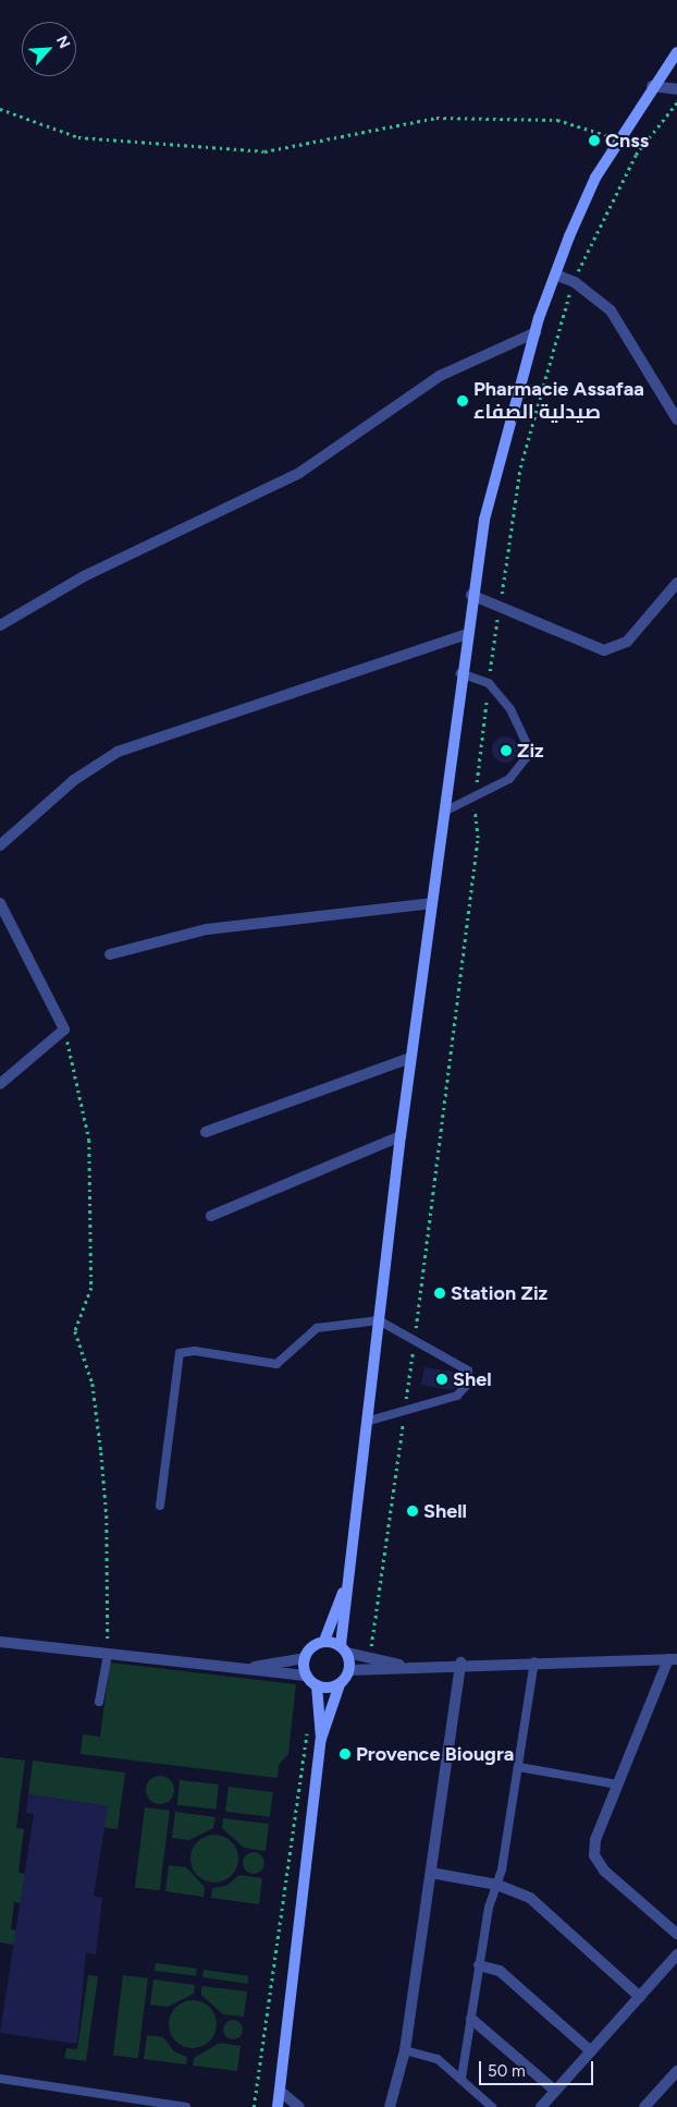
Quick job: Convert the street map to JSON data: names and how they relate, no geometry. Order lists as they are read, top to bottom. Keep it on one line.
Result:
{"places":["Cnss","Pharmacie Assafaa صيدلية الصفاء","Ziz","Station Ziz","Shel","Shell","Provence Biougra"],"scale_bar":"50 m","north":"top right"}
